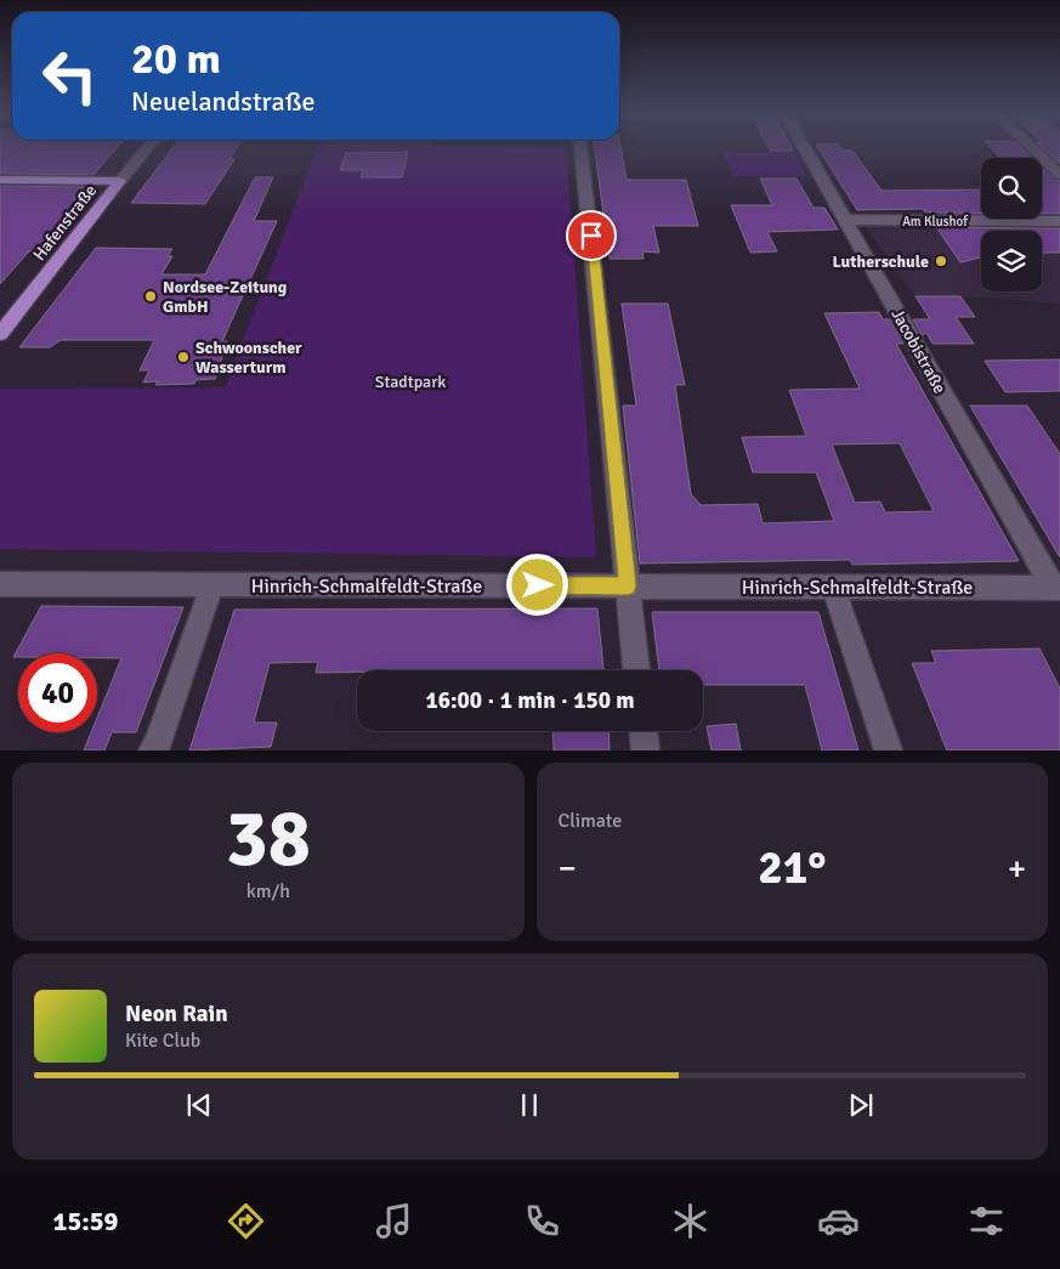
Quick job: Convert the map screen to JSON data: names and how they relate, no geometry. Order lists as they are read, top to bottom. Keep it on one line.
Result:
{"streets":{"main road":["Hafenstraße"],"street":["Am Klushof","Jacobistraße","Hinrich-Schmalfeldt-Straße"]},"crossings":[["Am Klushof","Jacobistraße"],["Jacobistraße","Hinrich-Schmalfeldt-Straße"]],"parks":["Stadtpark"],"places":["Lutherschule","Nordsee-Zeitung GmbH","Schwoonscher Wasserturm"],"page":{"turn":["20 m","Neuelandstraße"],"limit":"40","trip":"16:00 · 1 min · 150 m","tile":[["38","km/h"],"Climate"],"heat":["−","21°","+"],"song":["Neon Rain","Kite Club"],"tabs":"15:59"}}
